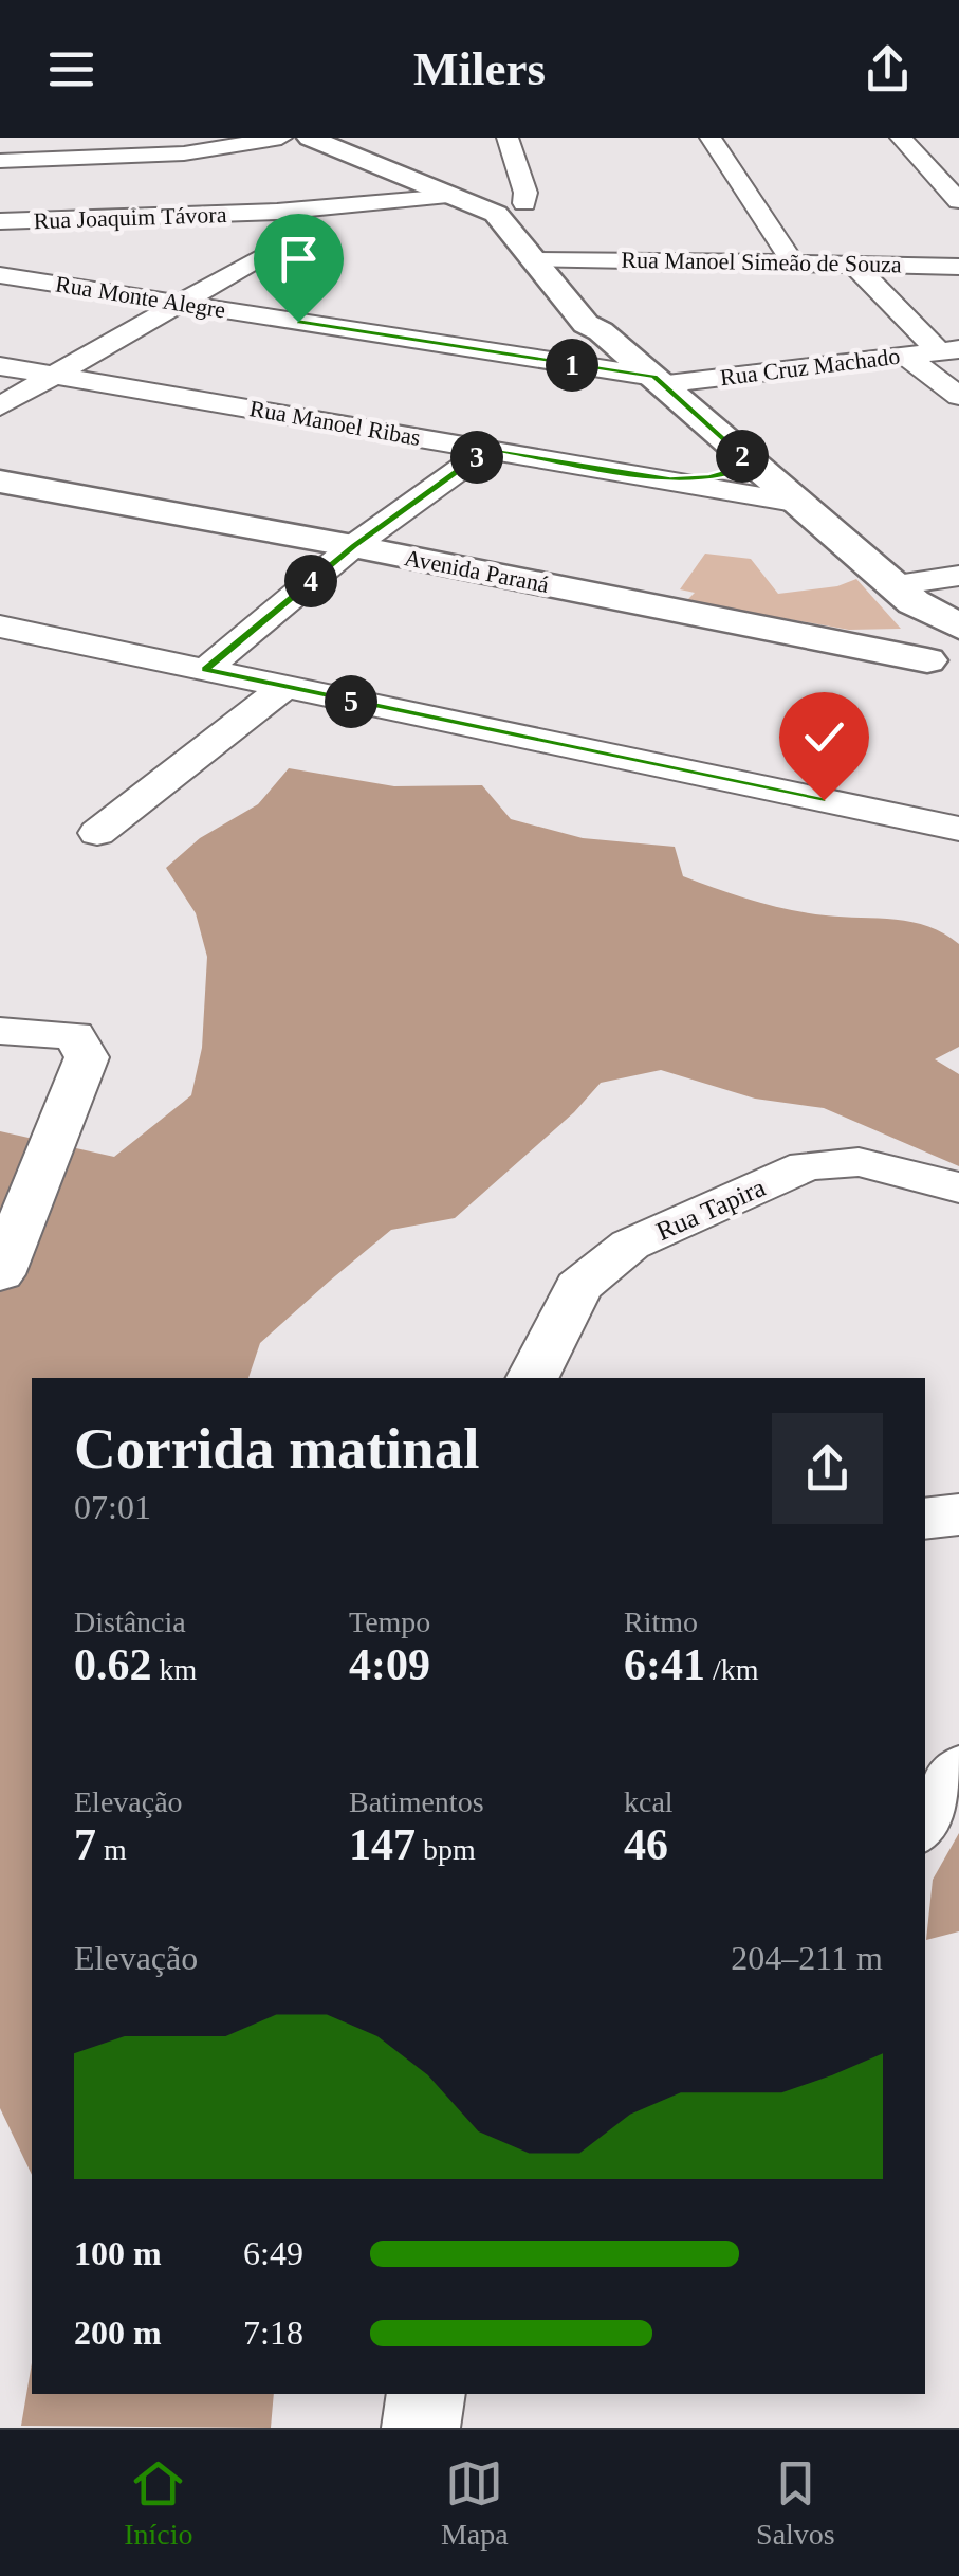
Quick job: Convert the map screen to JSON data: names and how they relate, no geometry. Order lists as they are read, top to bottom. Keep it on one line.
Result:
{"streets":{"main road":["Avenida Paraná"],"street":["Rua Joaquim Távora","Rua Manoel Simeão de Souza","Rua Monte Alegre","Rua Cruz Machado","Rua Manoel Ribas","Rua Tapira"]},"crossings":[["Rua Monte Alegre","Rua Cruz Machado"]],"page":{"header":"Milers","pins":["1","2","3","4","5"],"heading":["Corrida matinal","07:01"],"stats":[["Distância","0.62 km"],["Tempo","4:09"],["Ritmo","6:41 /km"],["Elevação","7 m"],["Batimentos","147 bpm"],["kcal","46"]],"chart":["Elevação","204–211 m"],"list":[{"name":"100 m","note":"6:49"},{"name":"200 m","note":"7:18"}],"tabs":["Início","Mapa","Salvos"]}}
